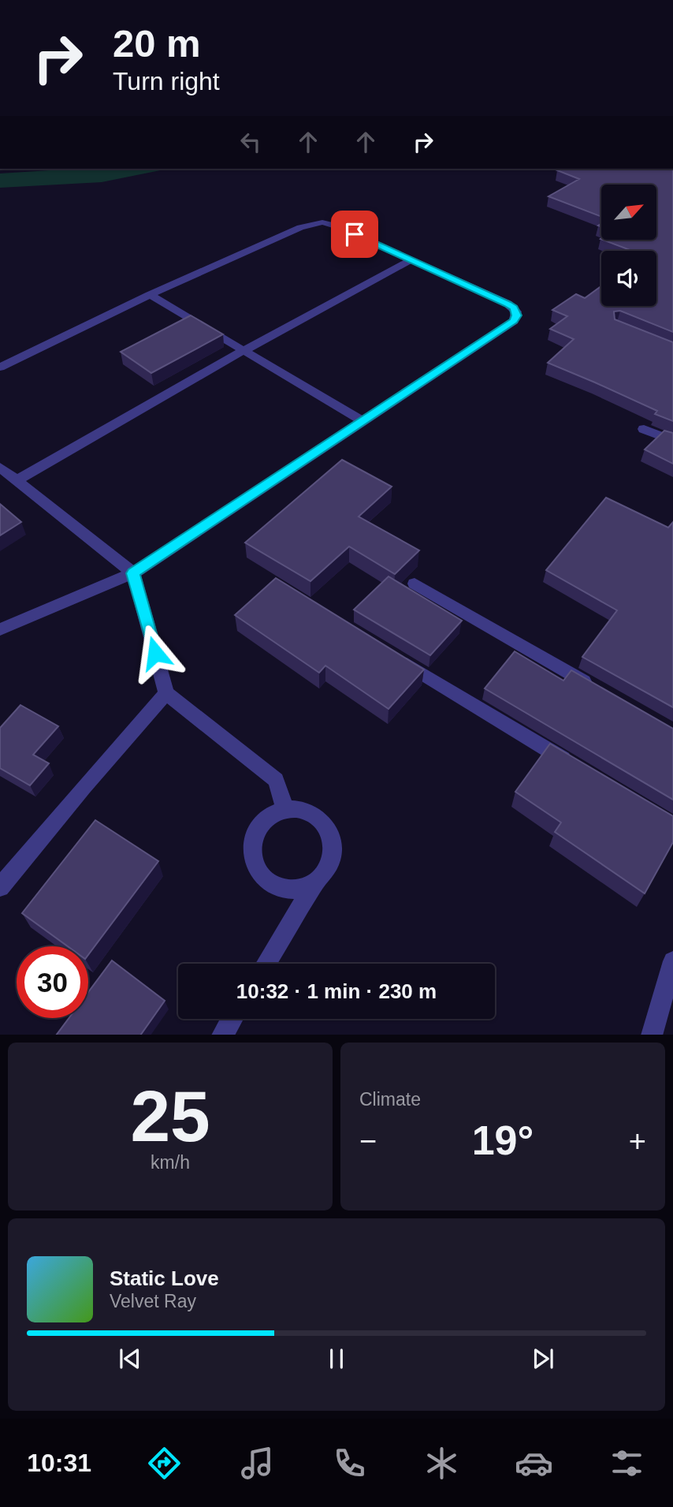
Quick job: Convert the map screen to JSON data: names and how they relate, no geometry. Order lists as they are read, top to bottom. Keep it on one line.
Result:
{"north":"top right","page":{"turn":["20 m","Turn right"],"limit":"30","trip":"10:32 · 1 min · 230 m","tile":[["25","km/h"],"Climate"],"heat":["−","19°","+"],"song":["Static Love","Velvet Ray"],"tabs":"10:31"}}
